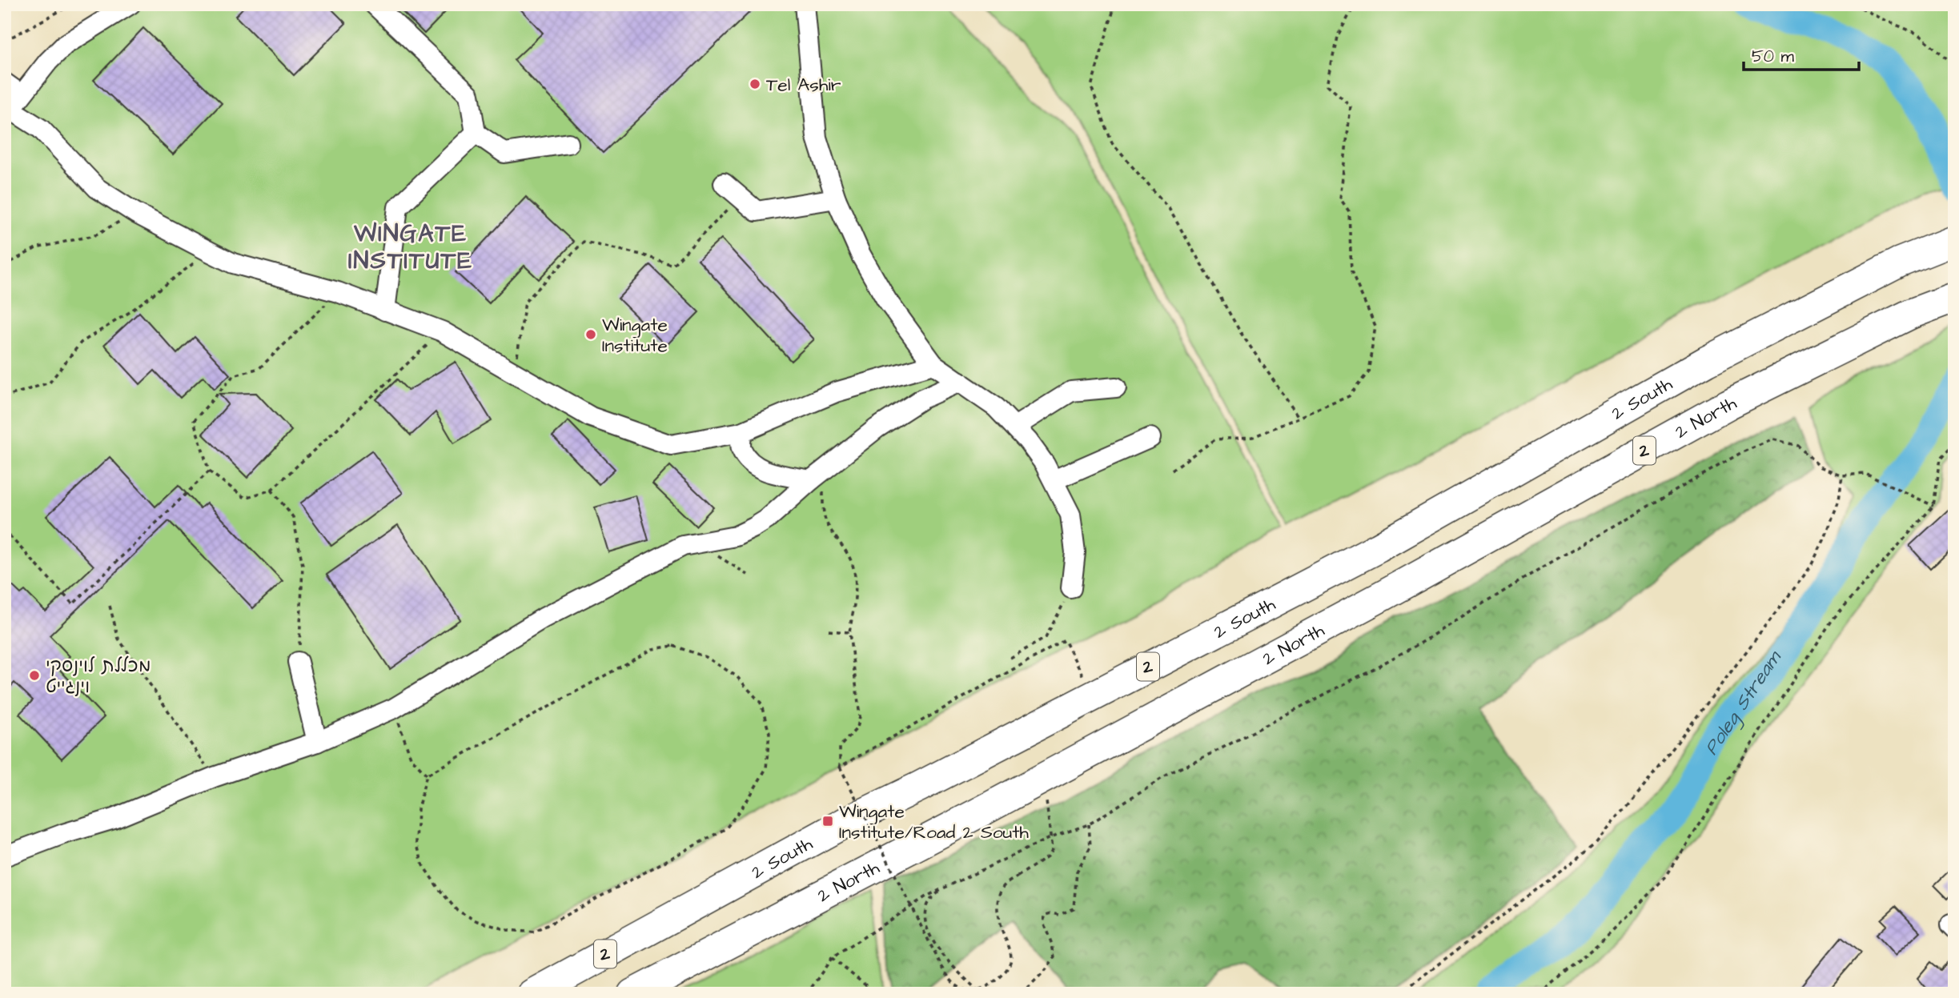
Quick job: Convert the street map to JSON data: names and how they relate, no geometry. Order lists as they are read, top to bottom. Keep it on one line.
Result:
{"streets":{"highway":["2 South","2 North","2"]},"districts":["WINGATE INSTITUTE"],"water":["Poleg Stream"],"places":{"other":["Tel Ashir","Wingate Institute","מכללת לוינסקי וינגייט"],"transit":["Wingate Institute/Road 2 South"]},"scale_bar":"50 m"}
